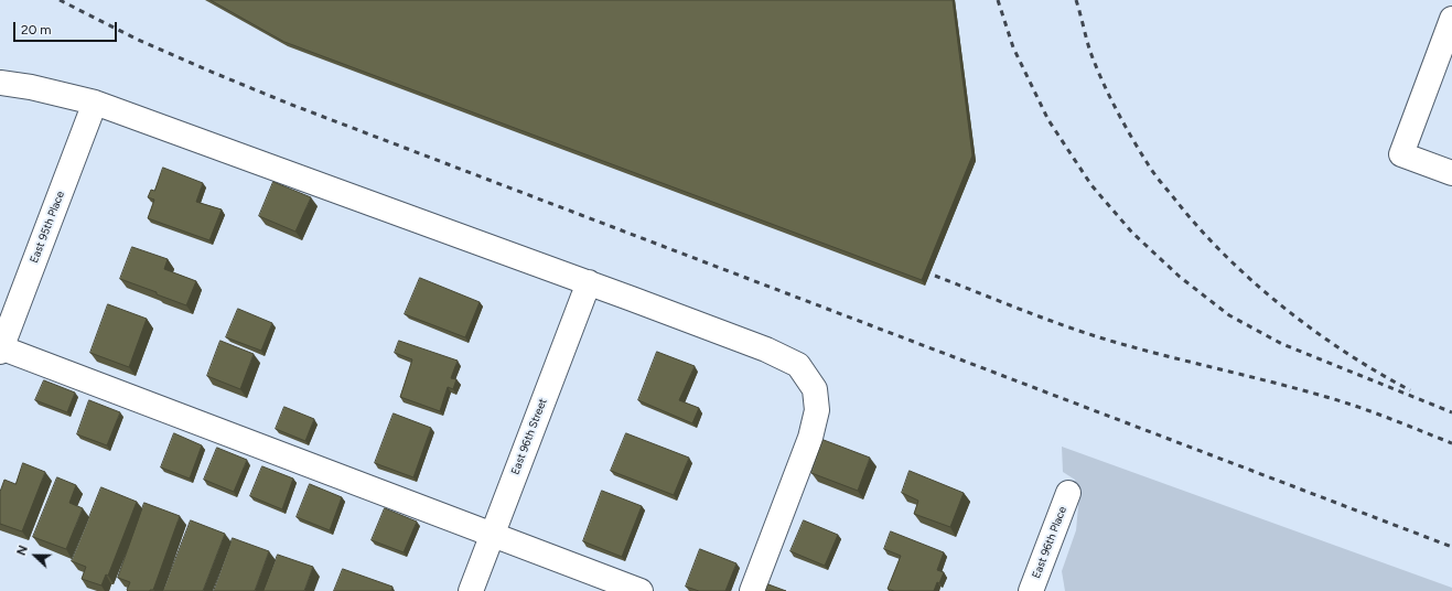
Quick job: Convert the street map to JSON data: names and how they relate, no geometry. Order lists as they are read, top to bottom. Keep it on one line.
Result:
{"streets":{"street":["East 95th Place","East 96th Street","East 96th Place"]},"scale_bar":"20 m","north":"left"}
